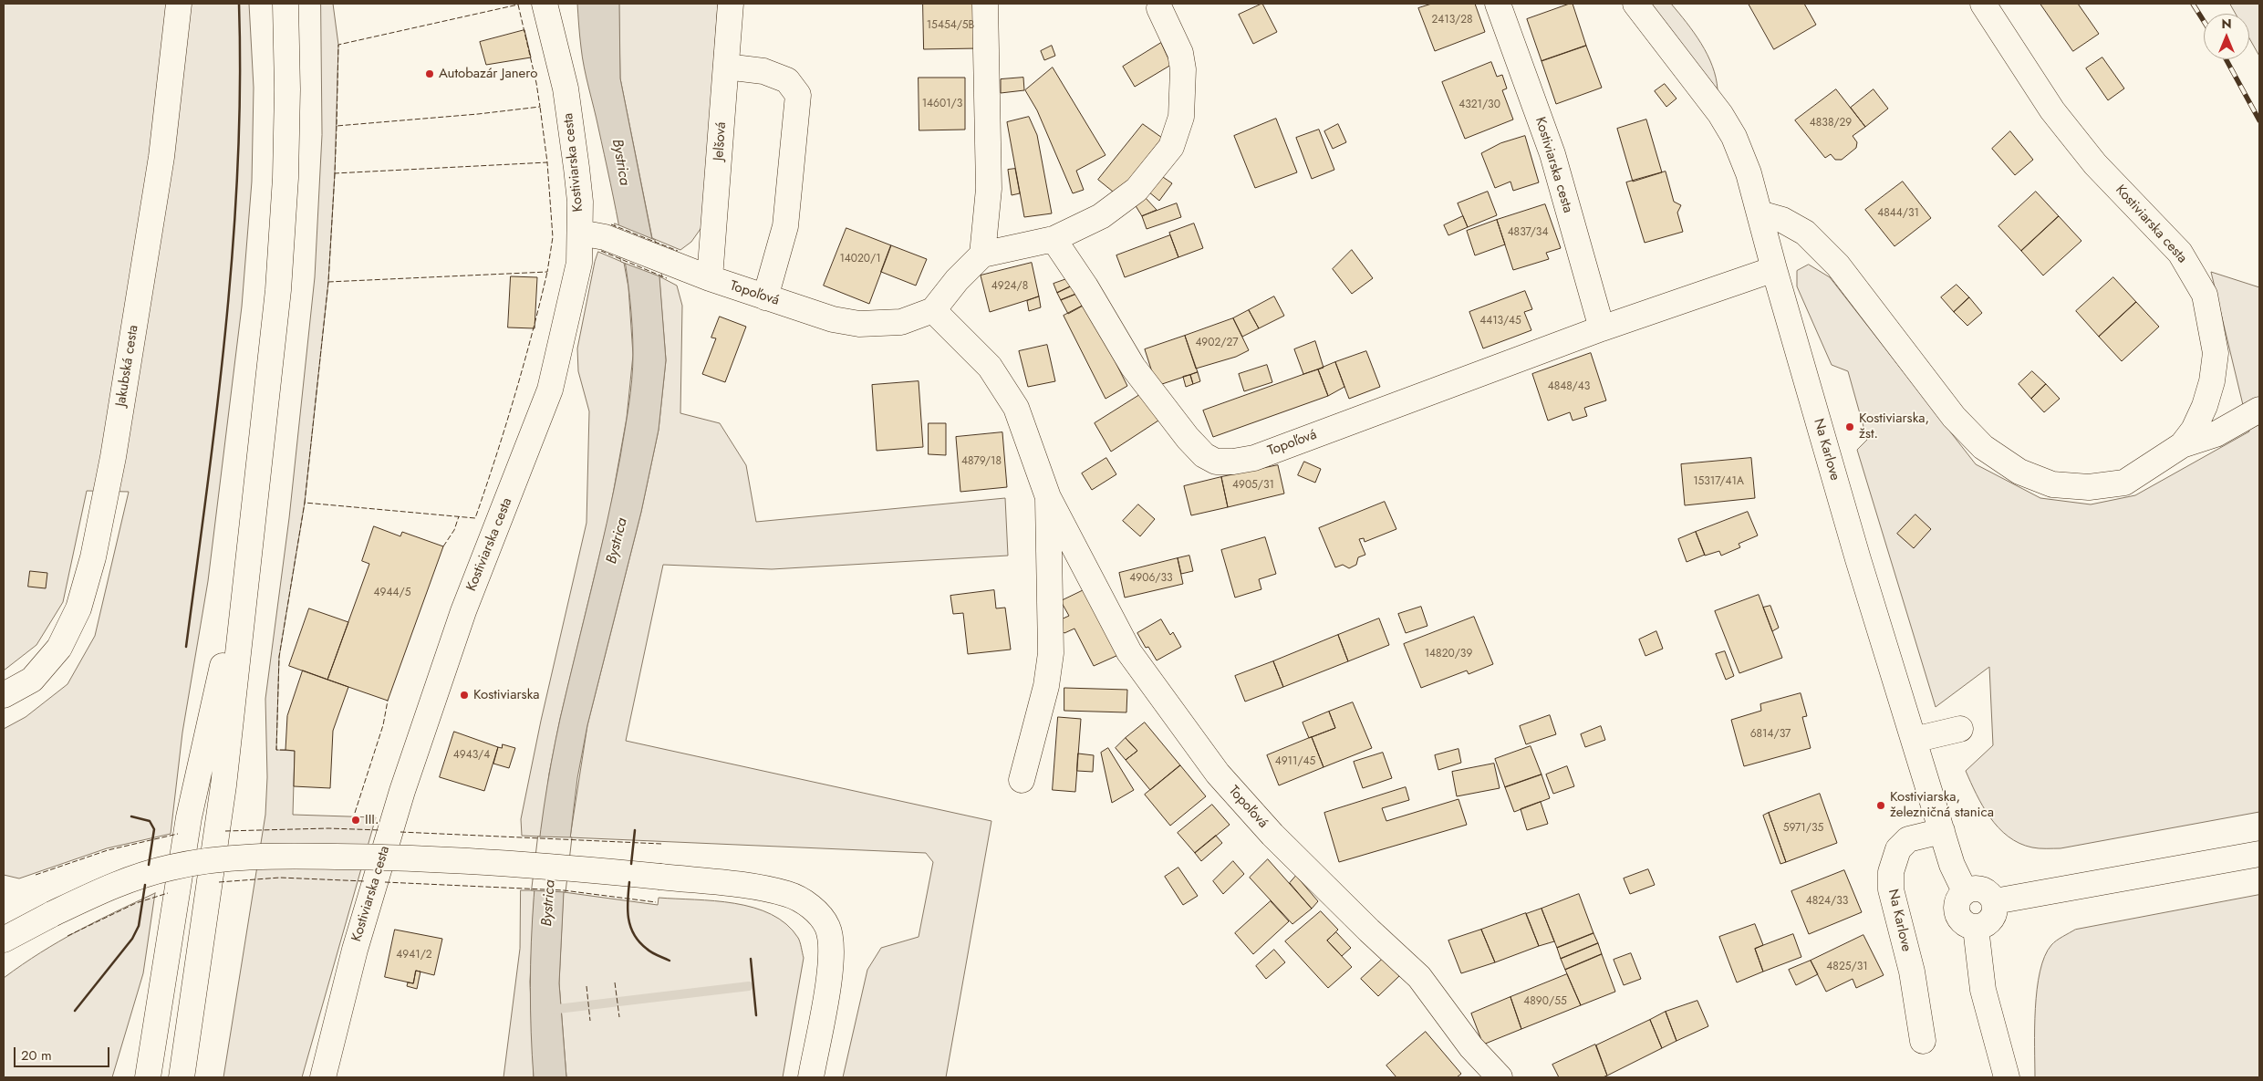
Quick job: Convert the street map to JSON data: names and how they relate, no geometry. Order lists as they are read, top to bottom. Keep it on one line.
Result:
{"streets":{"street":["Jelšová","Kostiviarska cesta","Topoľová","Jakubská cesta","Na Karlove"]},"crossings":[["Jelšová","Topoľová"],["Kostiviarska cesta","Topoľová"]],"water":["Bystrica"],"places":["Autobazár Janero","Kostiviarska, žst.","Kostiviarska","Kostiviarska, železničná stanica","III."],"house_numbers":["2413/28","15454/5B","14601/3","4321/30","4838/29","4844/31","4837/34","14020/1","4924/8","4413/45","4902/27","4848/43","4879/18","15317/41A","4905/31","4906/33","4944/5","14820/39","6814/37","4943/4","4911/45","5971/35","4824/33","4941/2","4825/31","4890/55"],"scale_bar":"20 m","north":"top"}
